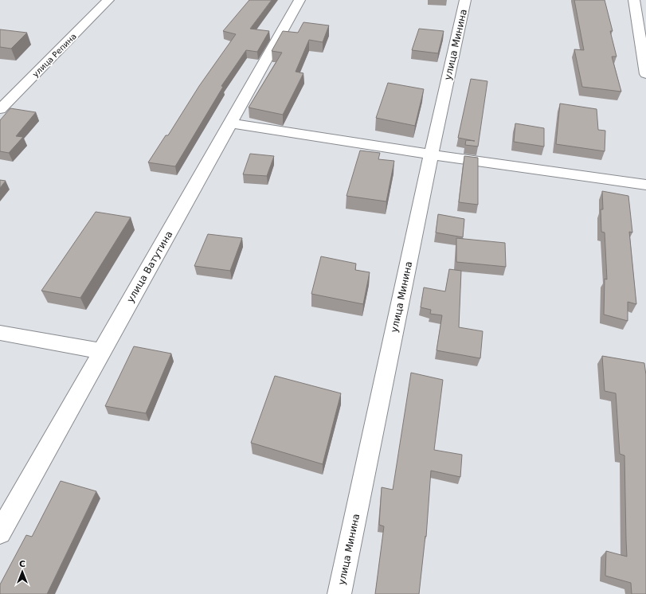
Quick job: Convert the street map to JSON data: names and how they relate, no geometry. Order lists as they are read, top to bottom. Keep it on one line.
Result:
{"streets":{"street":["улица Минина","улица Репина","улица Ватутина"]},"north":"top"}
